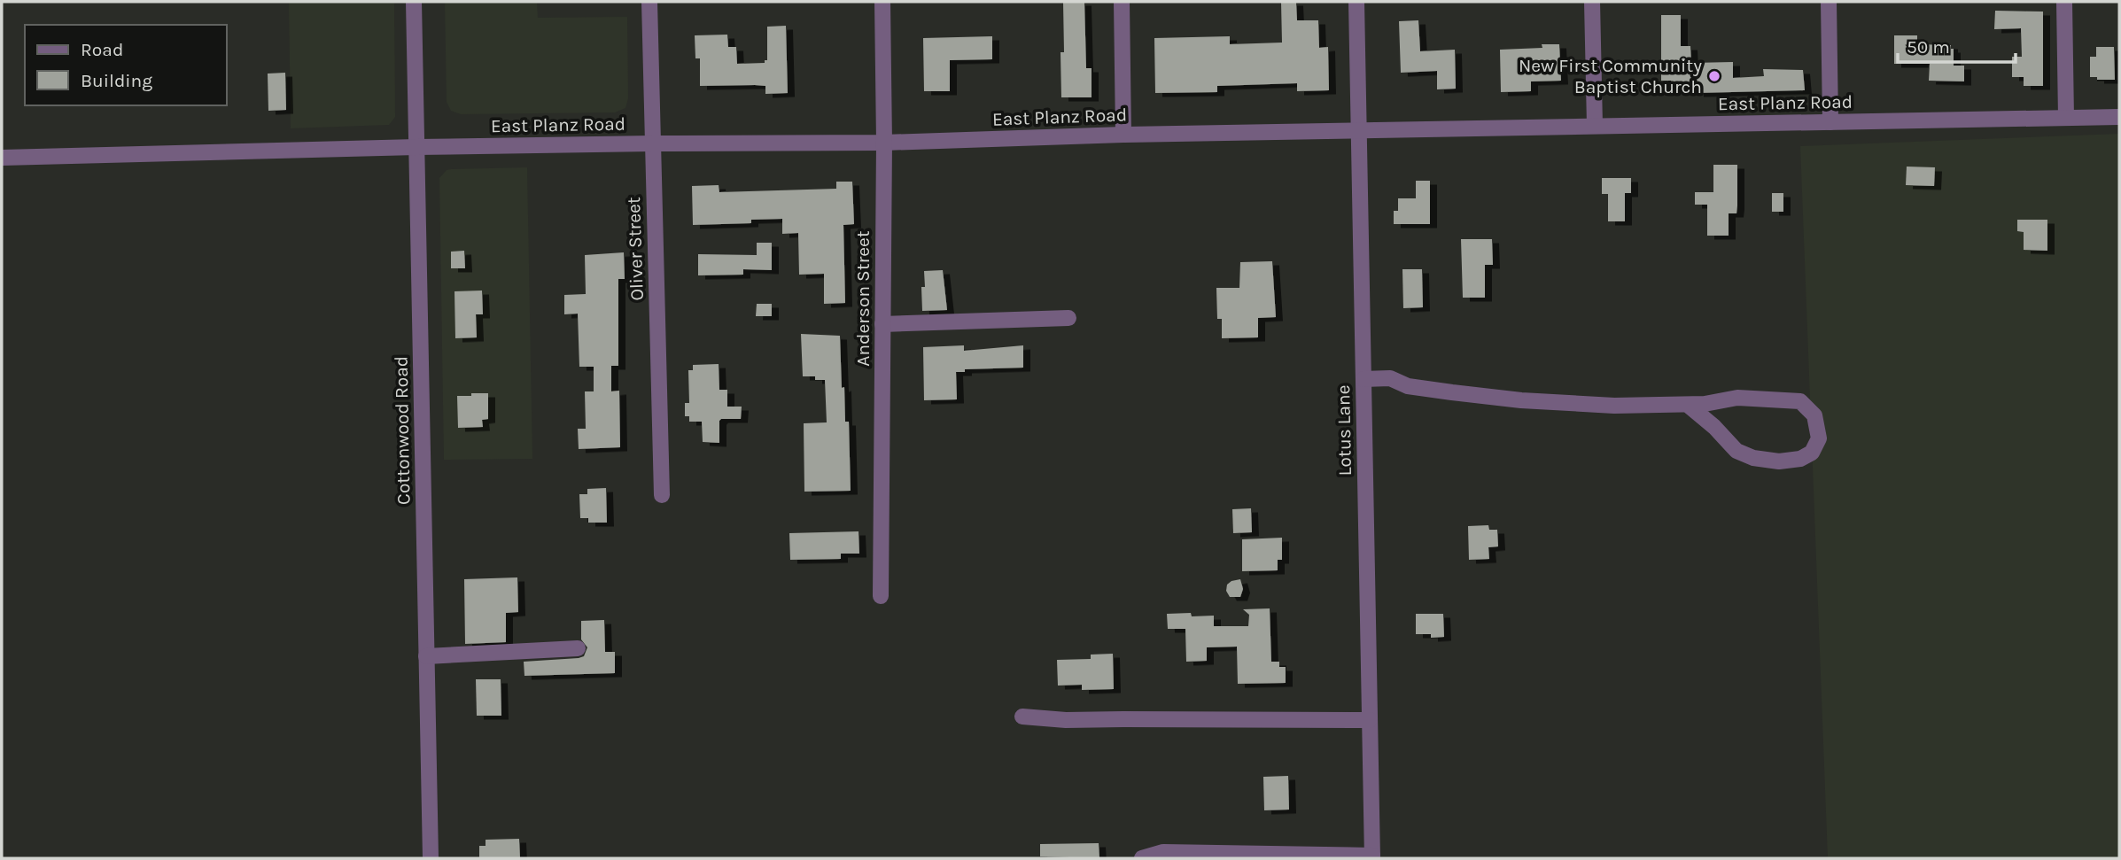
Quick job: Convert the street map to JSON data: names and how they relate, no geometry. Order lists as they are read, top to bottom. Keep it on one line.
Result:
{"streets":{"street":["East Planz Road","Oliver Street","Anderson Street","Cottonwood Road","Lotus Lane"]},"crossings":[["East Planz Road","Oliver Street"],["East Planz Road","Anderson Street"],["East Planz Road","Cottonwood Road"],["East Planz Road","Lotus Lane"]],"places":["New First Community Baptist Church"],"legend":["Road","Building"],"scale_bar":"50 m"}
